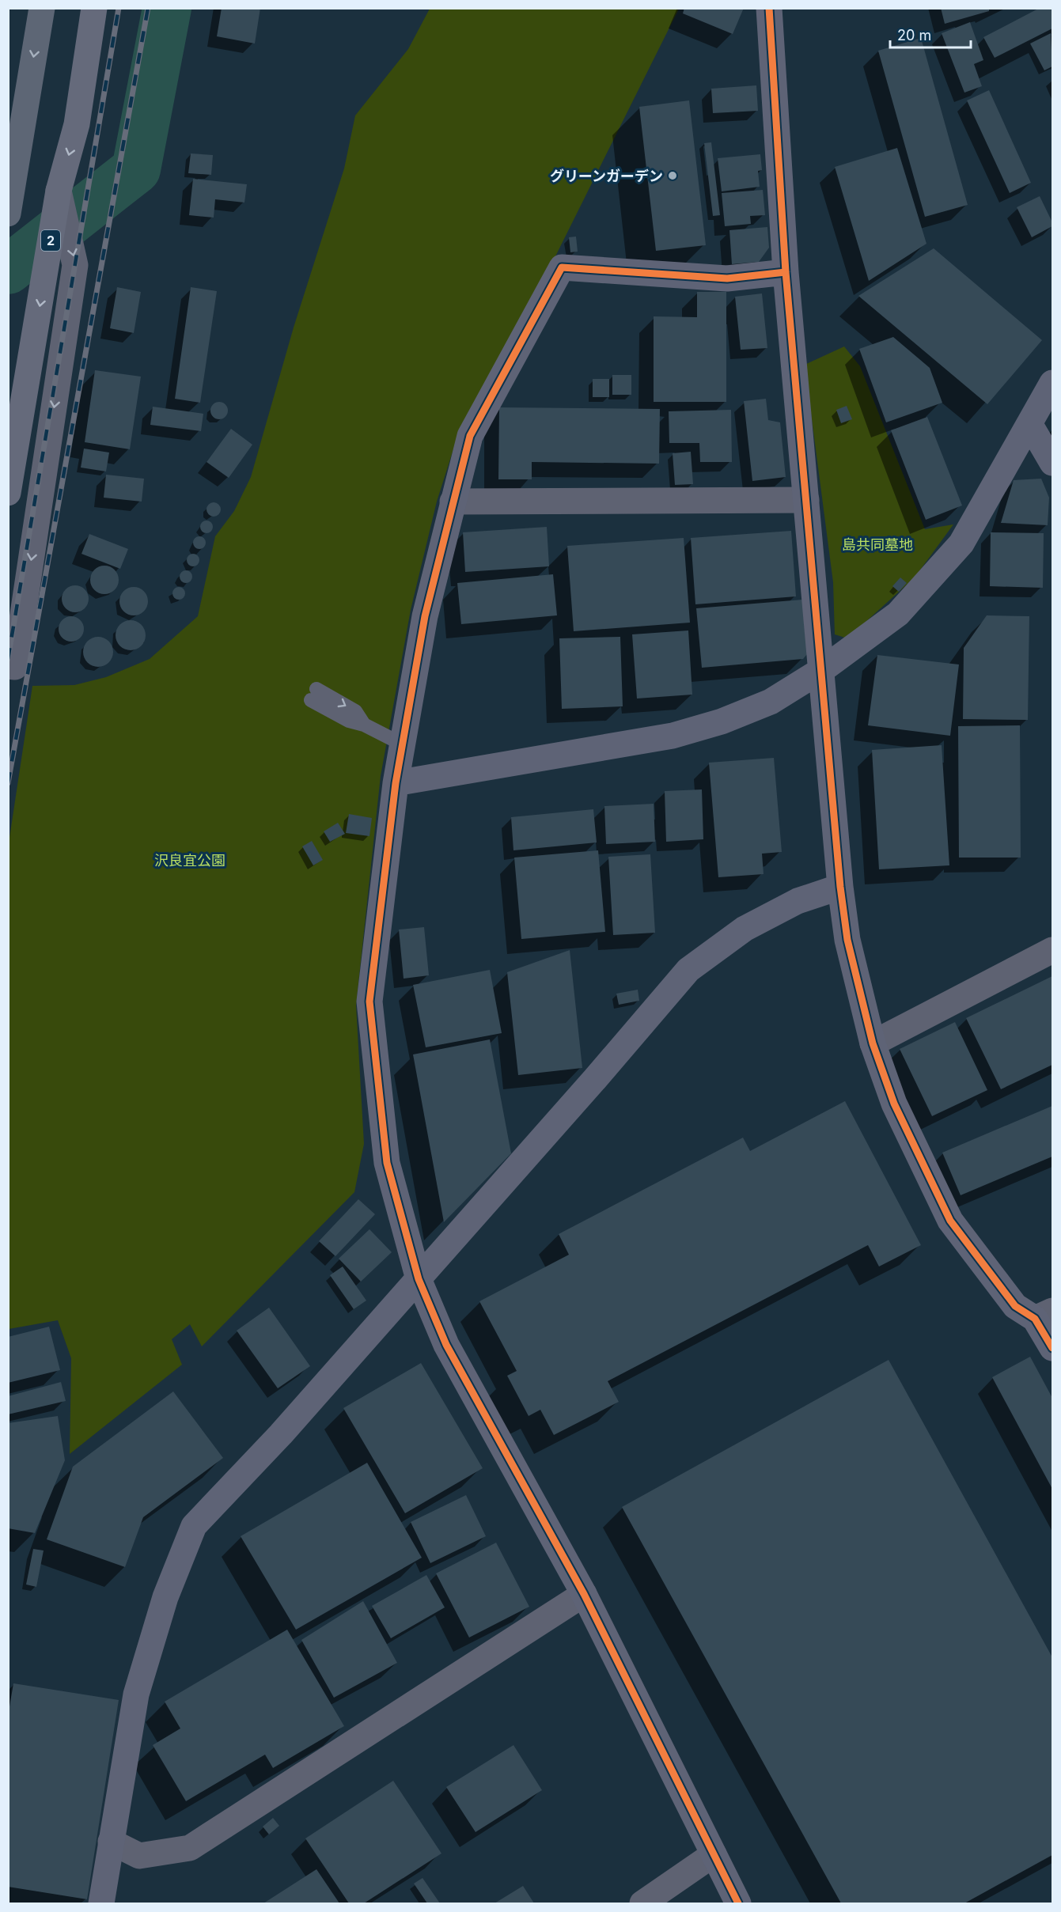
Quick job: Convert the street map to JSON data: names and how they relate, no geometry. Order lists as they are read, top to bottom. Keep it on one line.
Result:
{"streets":{"main road":["2"]},"parks":["島共同墓地","沢良宜公園"],"places":["グリーンガーデン"],"scale_bar":"20 m"}
